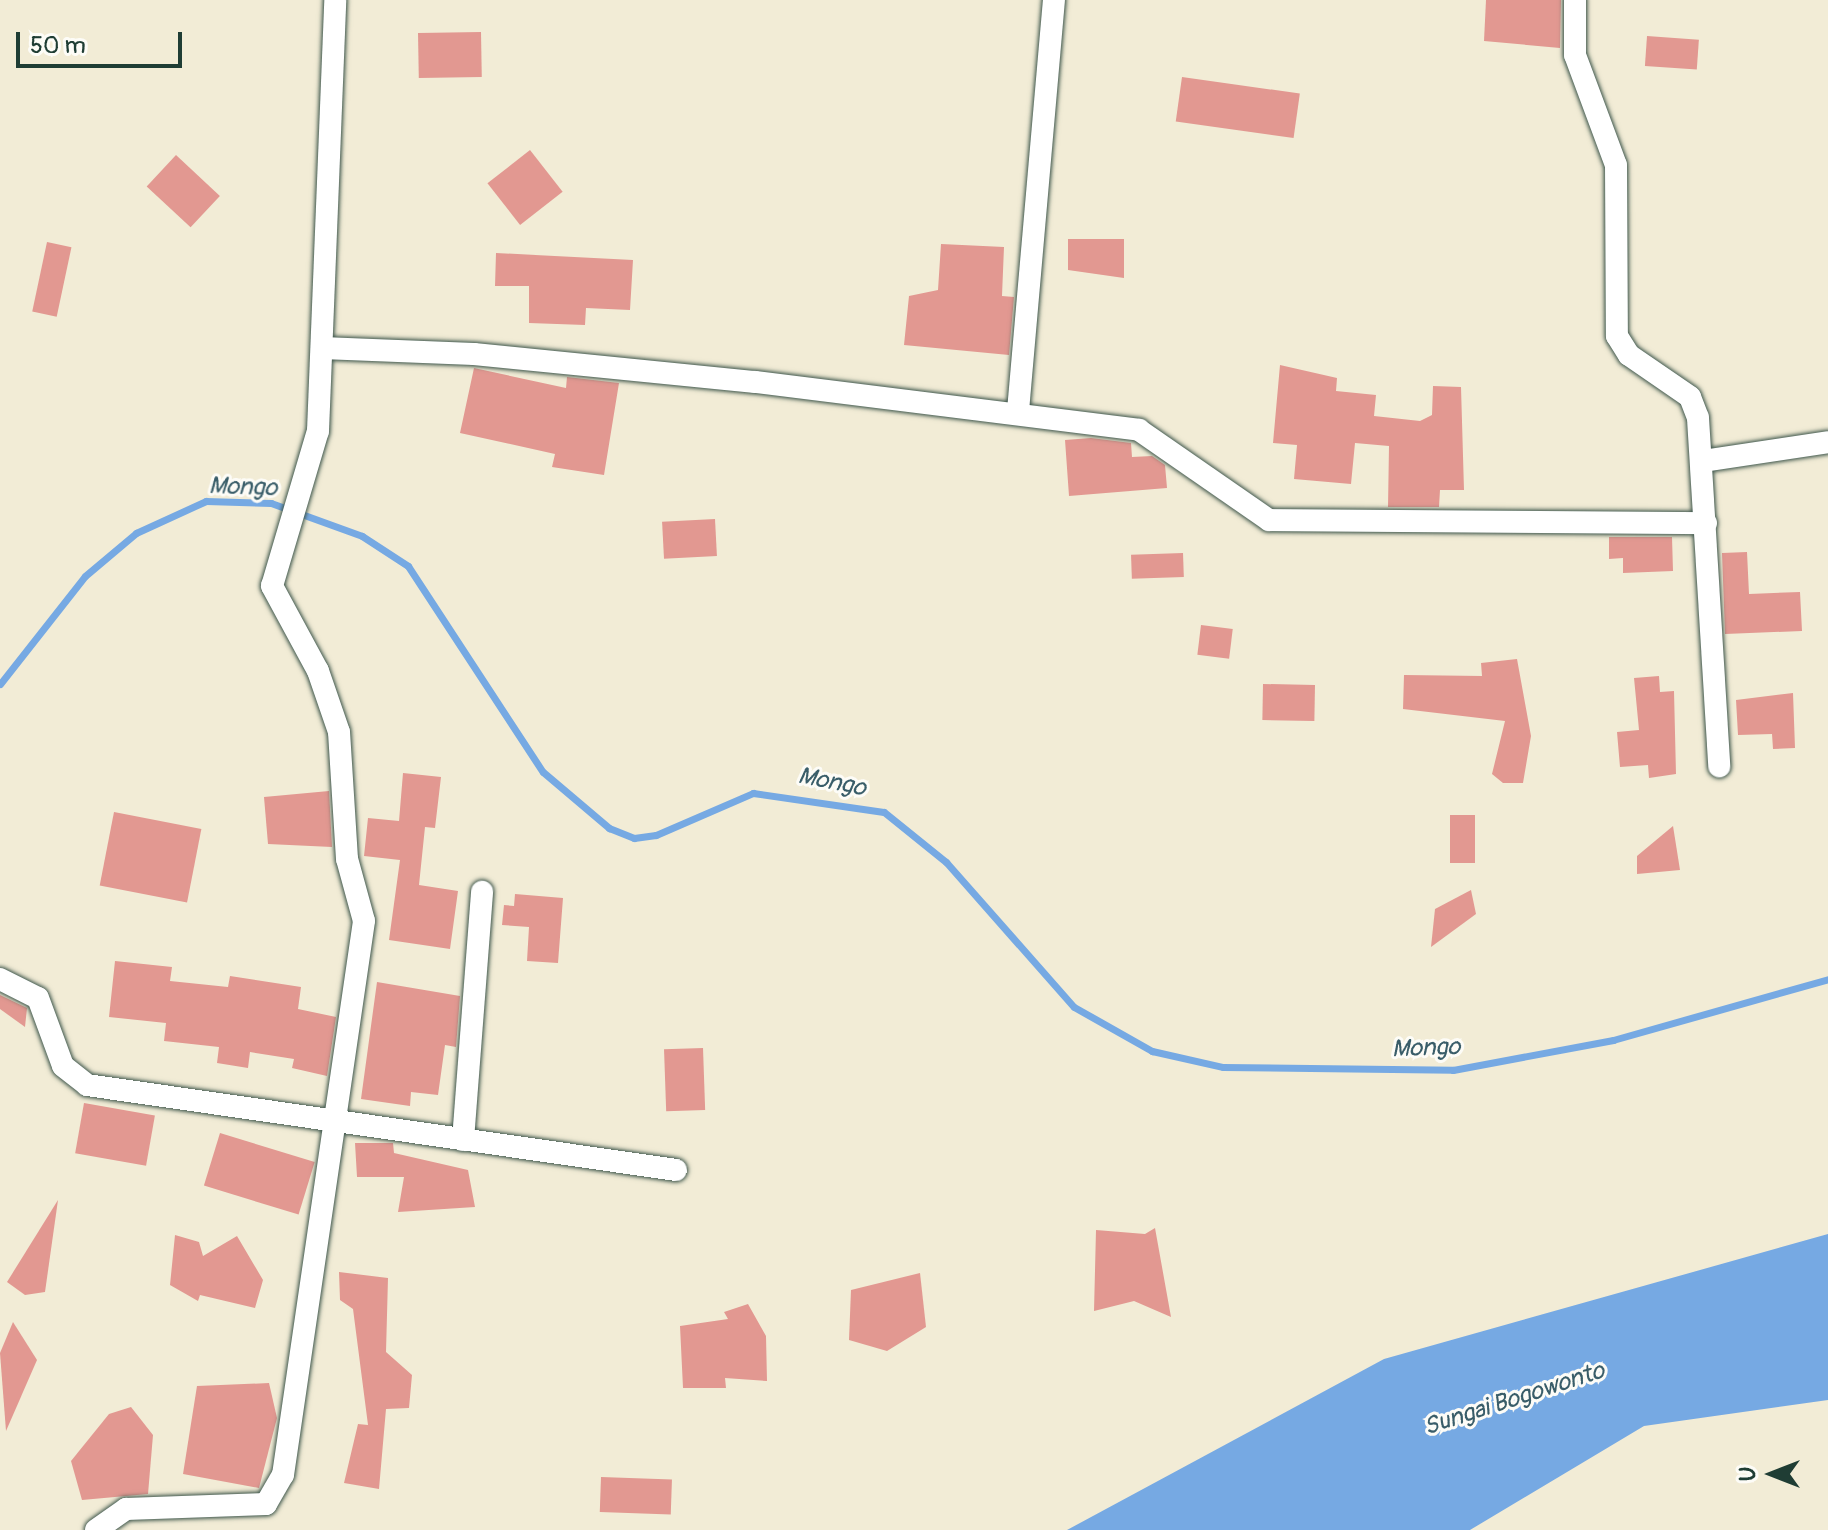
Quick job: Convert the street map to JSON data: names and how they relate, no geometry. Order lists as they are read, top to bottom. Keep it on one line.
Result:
{"water":["Mongo","Sungai Bogowonto"],"scale_bar":"50 m","north":"left"}
